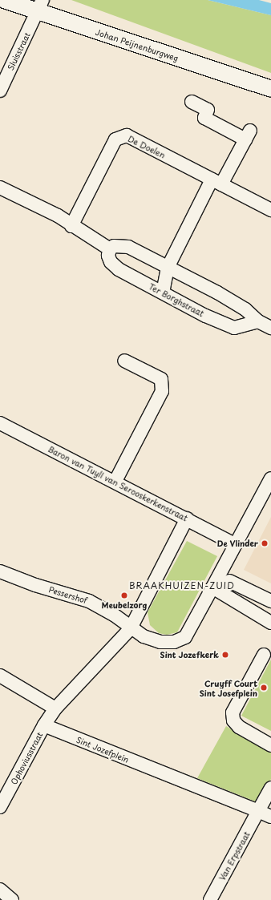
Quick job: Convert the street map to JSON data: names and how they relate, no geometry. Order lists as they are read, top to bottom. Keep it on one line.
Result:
{"streets":{"main road":["Johan Peijnenburgweg"],"street":["Sluisstraat","De Doelen","Ter Borghstraat","Baron van Tuyll van Serooskerkenstraat","Pessershof","Sint Jozefplein","Ophoviusstraat","Van Erpstraat"]},"crossings":[["Johan Peijnenburgweg","Sluisstraat"],["Sint Jozefplein","Ophoviusstraat"],["Sint Jozefplein","Van Erpstraat"]],"districts":["BRAAKHUIZEN-ZUID"],"places":["De Vlinder","Meubelzorg","Sint Jozefkerk","Cruyff Court Sint Josefplein"]}
